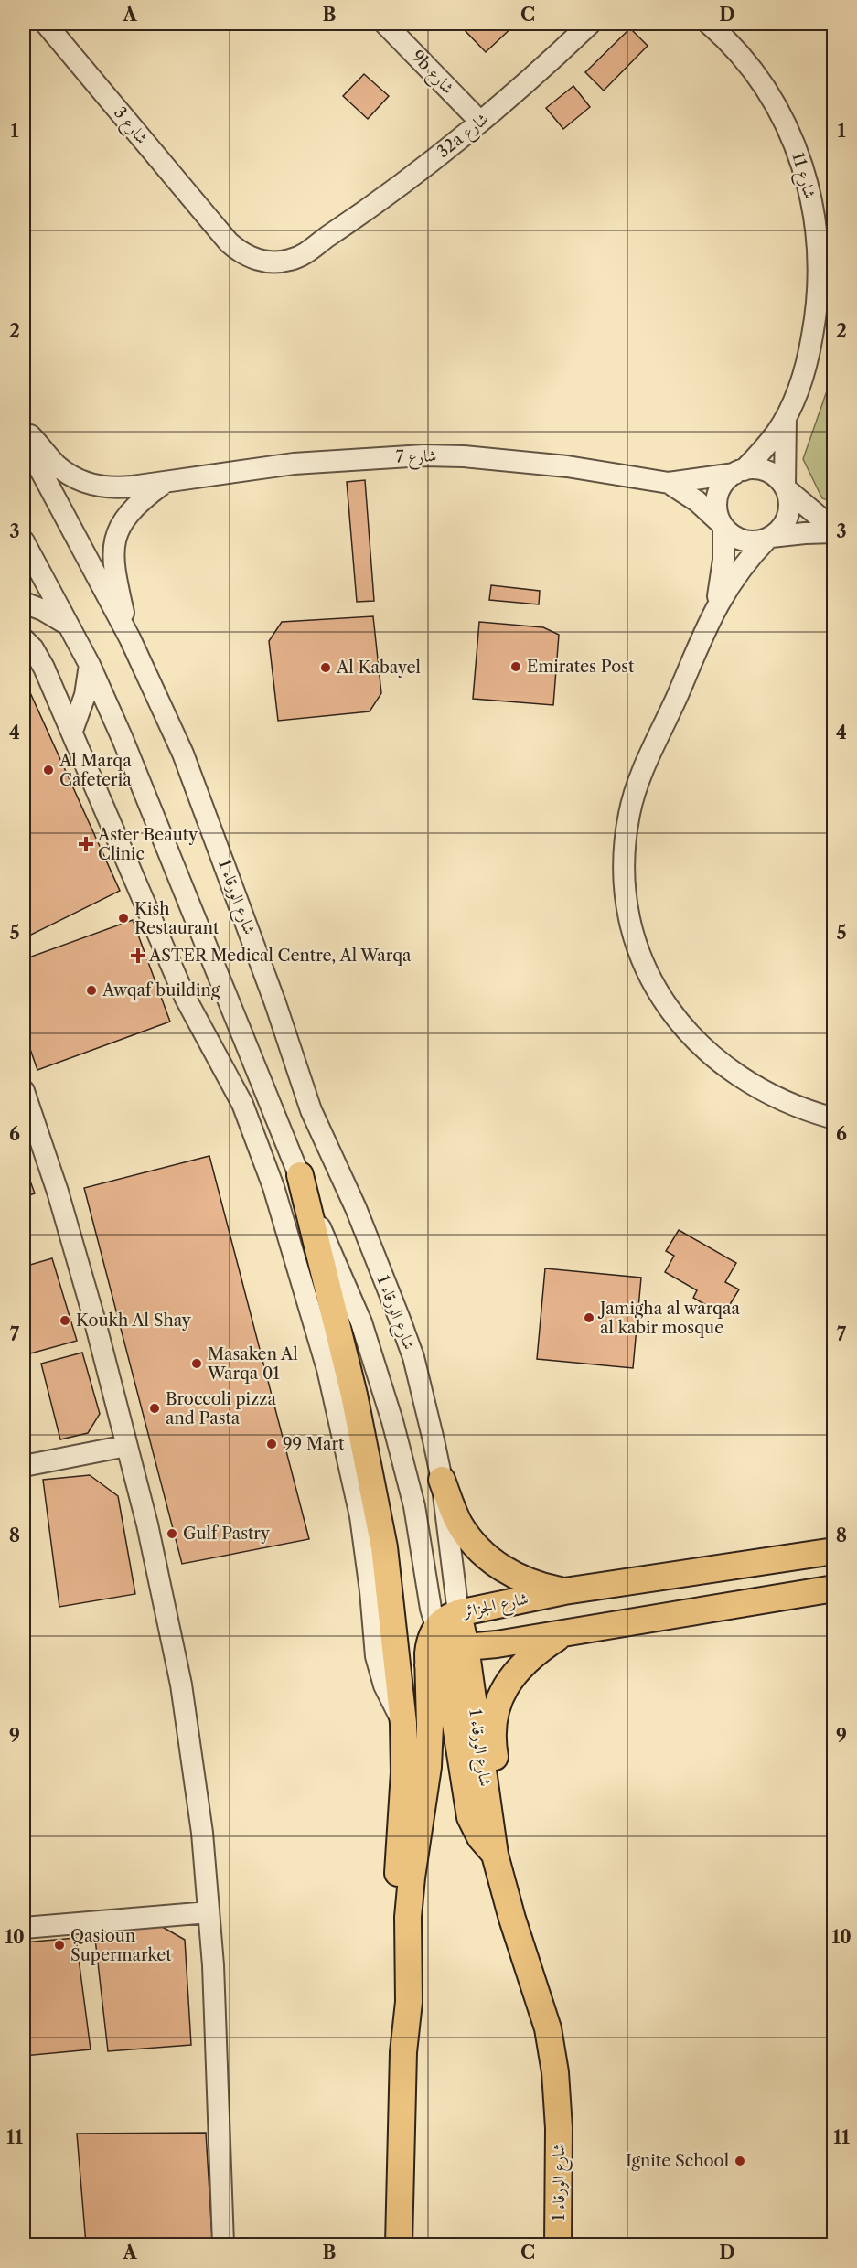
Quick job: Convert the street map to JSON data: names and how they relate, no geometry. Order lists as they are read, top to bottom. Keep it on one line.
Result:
{"streets":{"main road":["شارع الورقاء 1","شارع الجزائر"],"street":["9b شارع","شارع 3","32a شارع","شارع 11","شارع 7"]},"crossings":[["9b شارع","32a شارع"],["شارع 3","32a شارع"],["شارع 11","شارع 7"],["شارع 7","شارع الورقاء 1"],["شارع الورقاء 1","شارع الجزائر"]],"places":{"other":["Emirates Post","Al Kabayel","Al Marqa Cafeteria","Kish Restaurant","Awqaf building","Jamigha al warqaa al kabir mosque","Koukh Al Shay","Masaken Al Warqa 01","Broccoli pizza and Pasta","99 Mart","Gulf Pastry","Qasioun Supermarket","Ignite School"],"health":["Aster Beauty Clinic","ASTER Medical Centre, Al Warqa"]},"grid":{"columns":["A","B","C","D"],"rows":["1","2","3","4","5","6","7","8","9","10","11"]}}
